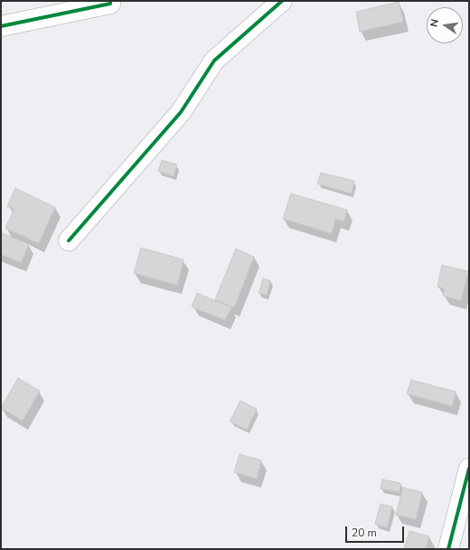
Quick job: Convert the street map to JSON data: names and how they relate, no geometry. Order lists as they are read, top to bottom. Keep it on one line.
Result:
{"scale_bar":"20 m","north":"left"}
